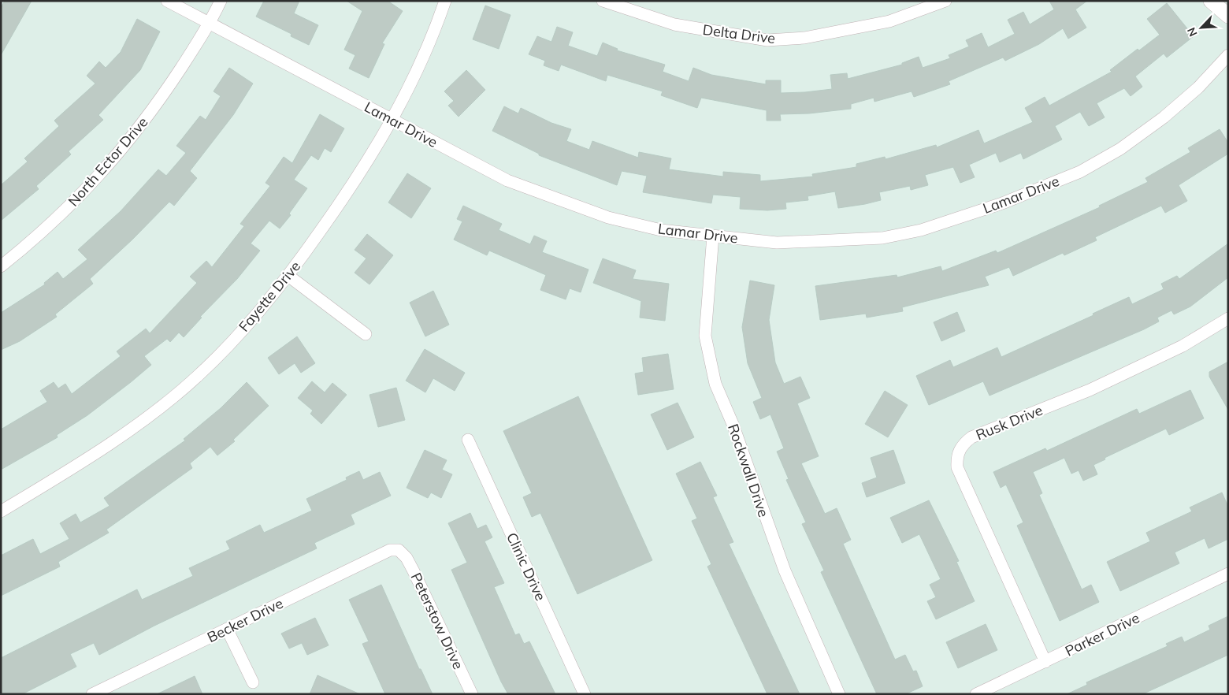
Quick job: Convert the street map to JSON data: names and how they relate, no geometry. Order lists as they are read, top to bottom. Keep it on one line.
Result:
{"streets":{"street":["Delta Drive","Lamar Drive","North Ector Drive","Fayette Drive","Rusk Drive","Rockwall Drive","Clinic Drive","Becker Drive","Peterstow Drive","Parker Drive"]},"crossings":[["Lamar Drive","North Ector Drive"],["Lamar Drive","Fayette Drive"],["Lamar Drive","Rockwall Drive"],["Rusk Drive","Parker Drive"],["Becker Drive","Peterstow Drive"]],"north":"bottom left"}
